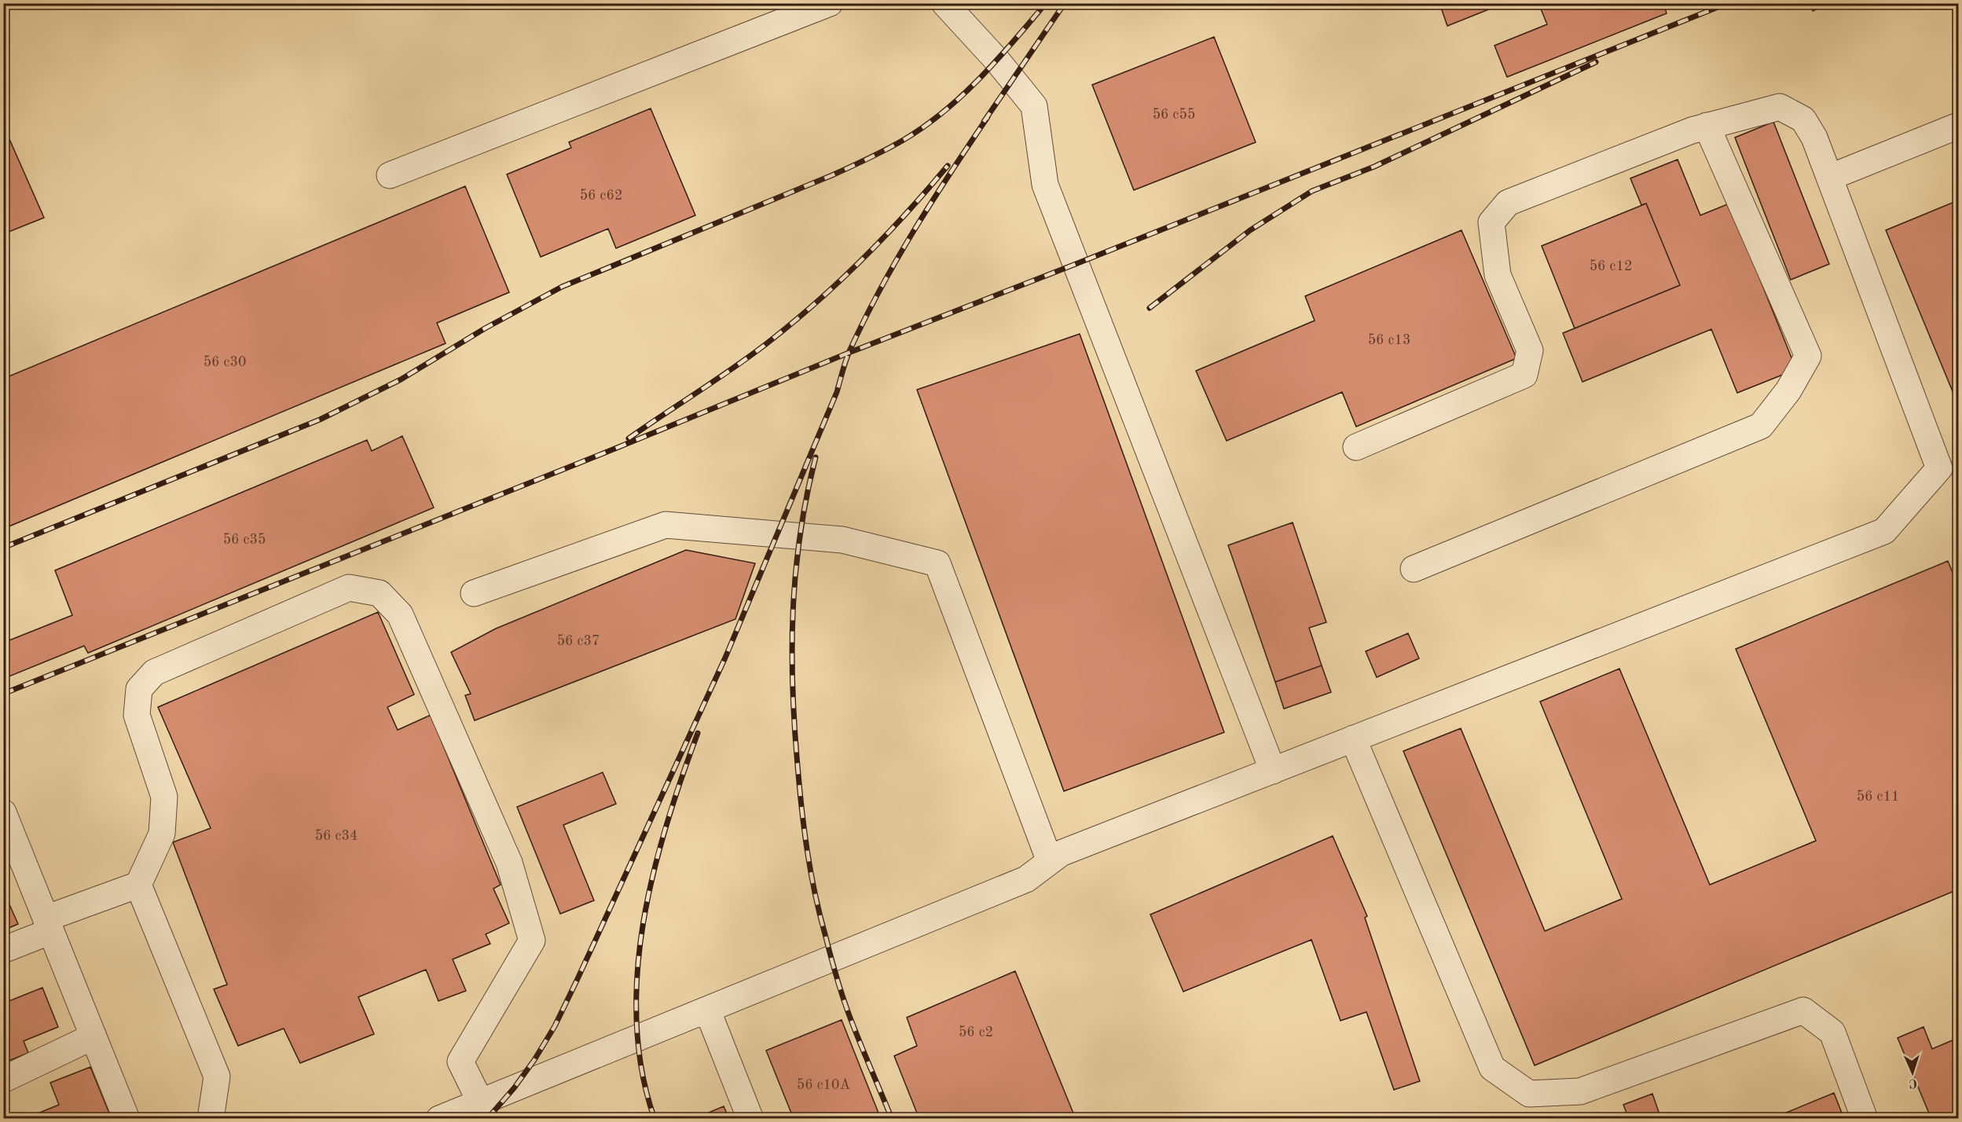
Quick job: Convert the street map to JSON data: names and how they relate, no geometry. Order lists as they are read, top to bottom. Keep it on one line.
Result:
{"house_numbers":["56 с55","56 с62","56 с12","56 с13","56 с30","56 с35","56 с37","56 с11","56 с34","56 с2","56 с10А"],"north":"bottom"}
